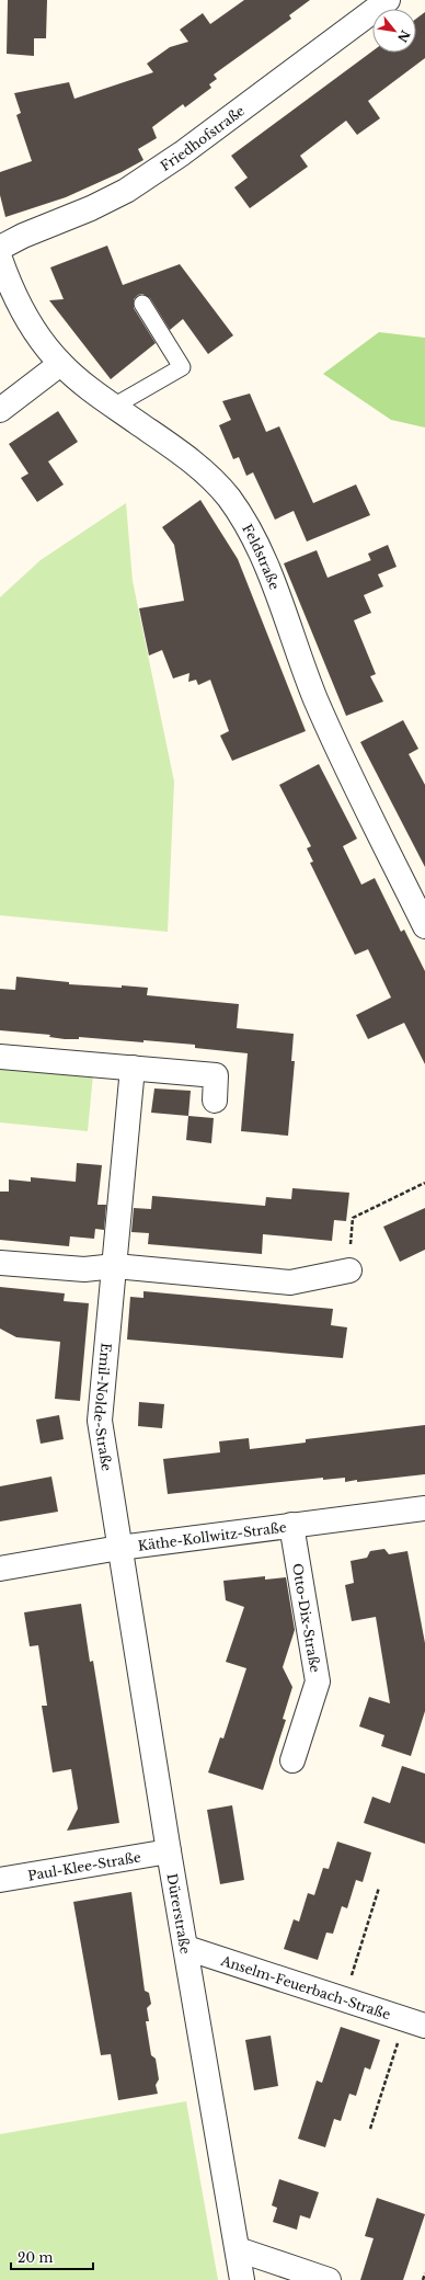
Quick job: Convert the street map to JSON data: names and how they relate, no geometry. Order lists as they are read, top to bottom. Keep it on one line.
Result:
{"streets":{"street":["Friedhofstraße","Feldstraße","Emil-Nolde-Straße","Käthe-Kollwitz-Straße","Otto-Dix-Straße","Paul-Klee-Straße","Dürerstraße","Anselm-Feuerbach-Straße"]},"crossings":[["Emil-Nolde-Straße","Käthe-Kollwitz-Straße"],["Emil-Nolde-Straße","Dürerstraße"],["Käthe-Kollwitz-Straße","Otto-Dix-Straße"],["Käthe-Kollwitz-Straße","Dürerstraße"],["Paul-Klee-Straße","Dürerstraße"],["Dürerstraße","Anselm-Feuerbach-Straße"]],"scale_bar":"20 m","north":"bottom right"}
